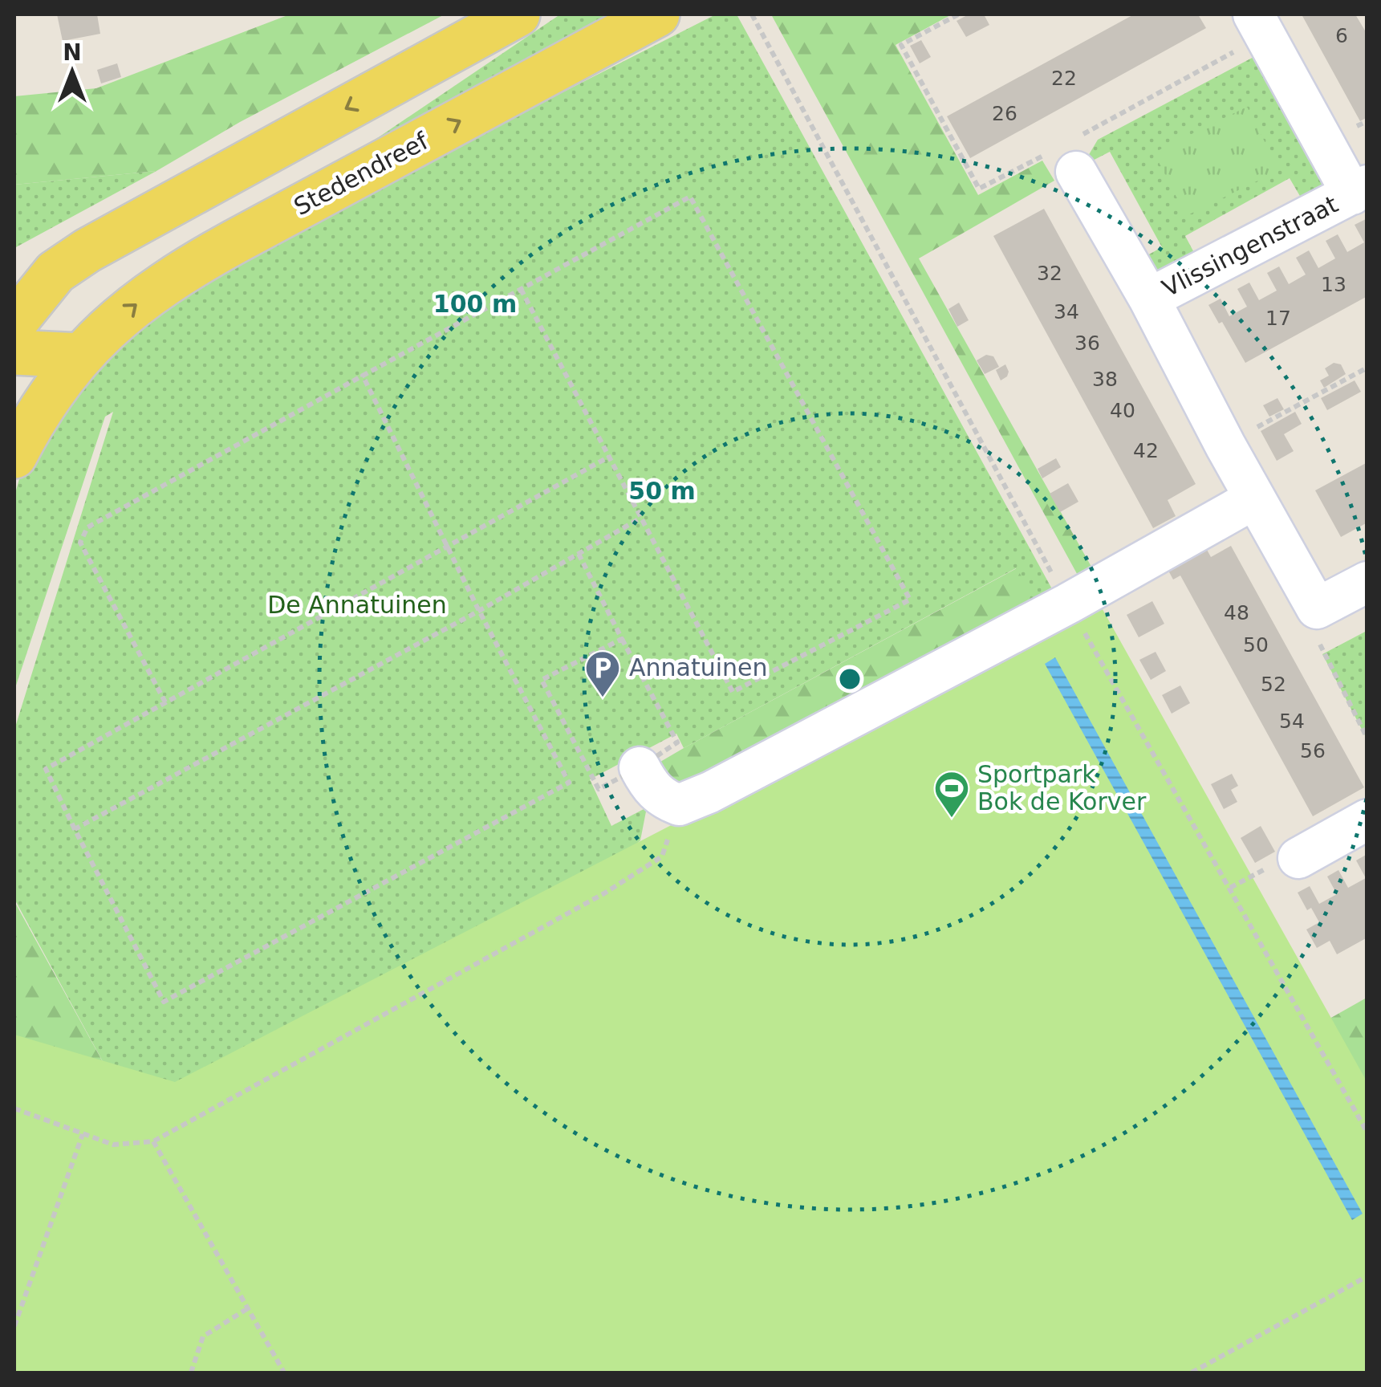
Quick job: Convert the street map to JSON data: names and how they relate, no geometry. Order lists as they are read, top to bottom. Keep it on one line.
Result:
{"streets":{"main road":["Stedendreef"],"street":["Vlissingenstraat"]},"parks":["De Annatuinen"],"places":{"parking":["Annatuinen"],"sports":["Sportpark Bok de Korver"]},"house_numbers":["6","22","26","32","13","34","17","36","38","40","42","48","50","52","54","56"],"north":"top","rings":["100 m","50 m"]}
